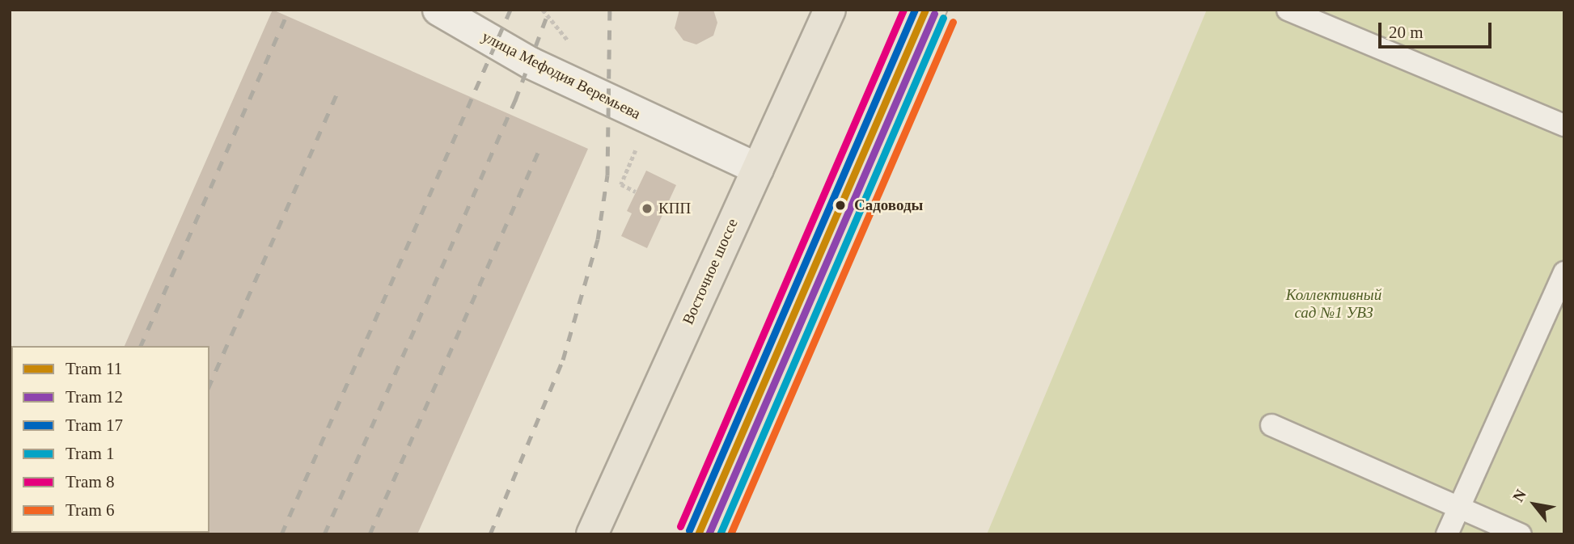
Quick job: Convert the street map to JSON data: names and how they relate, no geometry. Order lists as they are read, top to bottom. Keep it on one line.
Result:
{"streets":{"main road":["Восточное шоссе"],"street":["улица Мефодия Веремьева"]},"crossings":[["улица Мефодия Веремьева","Восточное шоссе"]],"parks":["Коллективный сад №1 УВЗ"],"places":["Садоводы","КПП"],"lines":["tram line 11","tram line 17","tram line 8","tram line 12","tram line 1","tram line 6"],"legend":["Tram 11","Tram 12","Tram 17","Tram 1","Tram 8","Tram 6"],"scale_bar":"20 m","north":"top left"}
